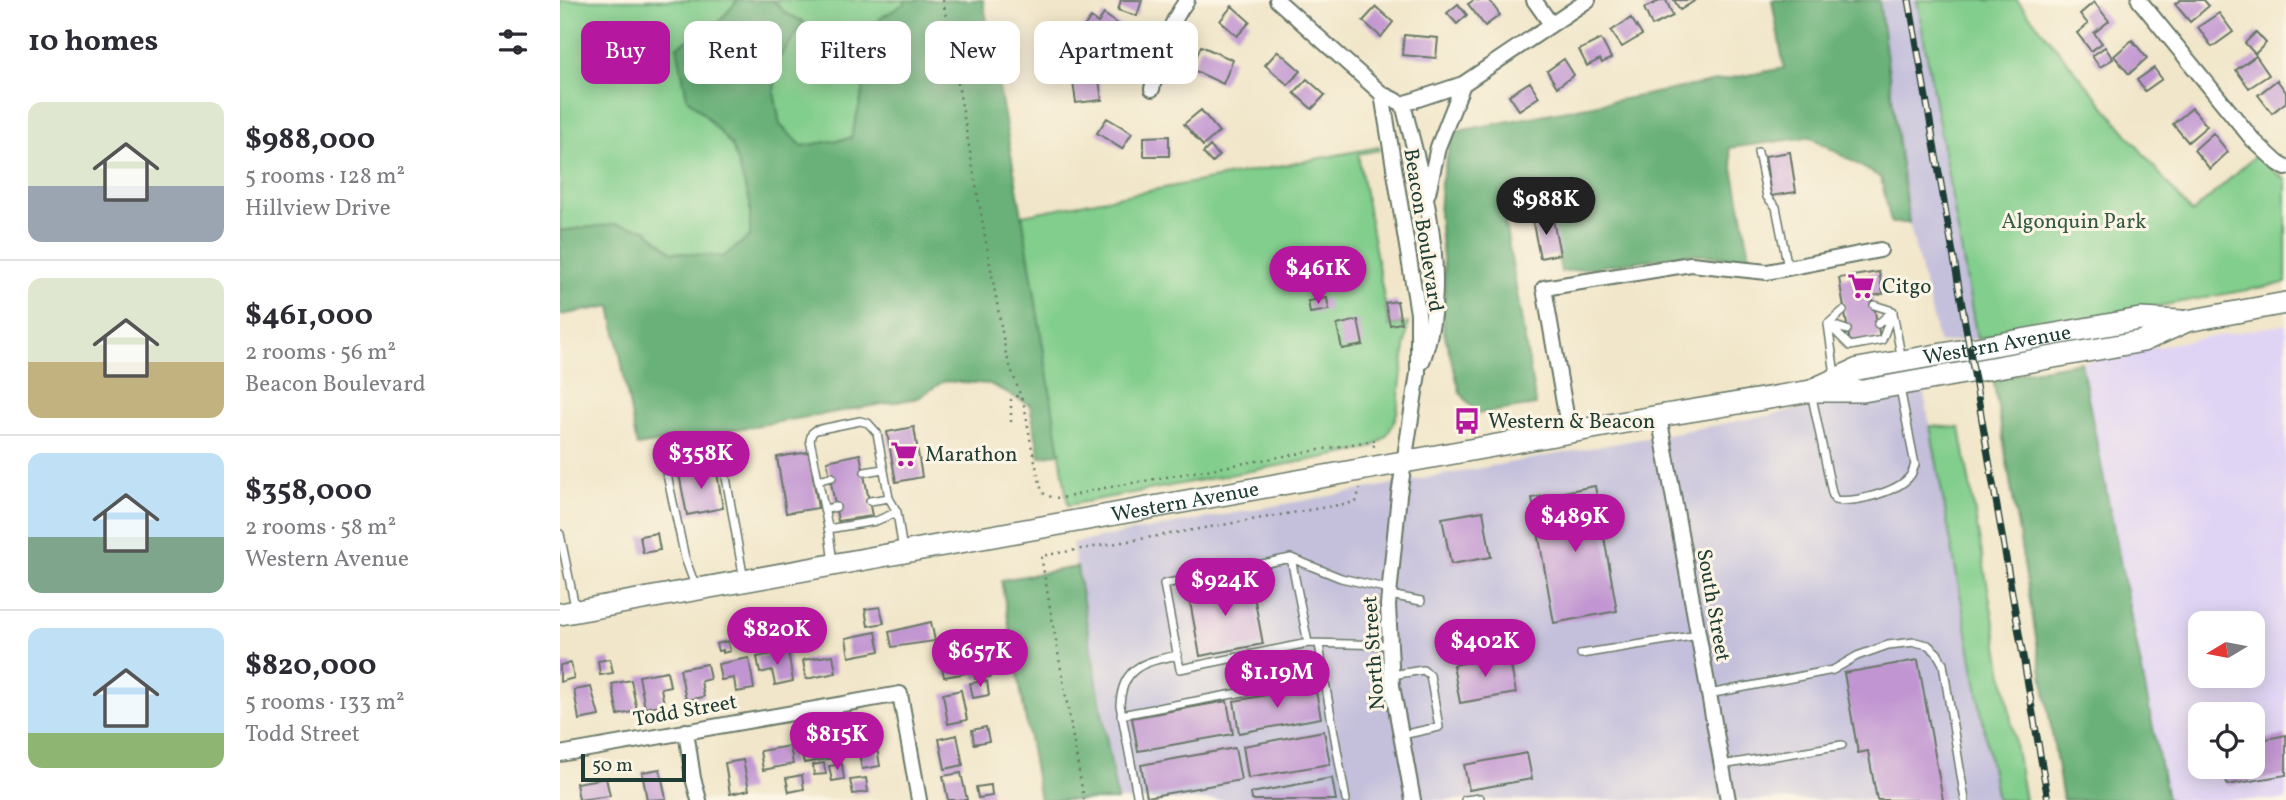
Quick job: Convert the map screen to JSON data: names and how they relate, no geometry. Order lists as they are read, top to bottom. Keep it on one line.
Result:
{"streets":{"main road":["Western Avenue"],"street":["Beacon Boulevard","South Street","North Street","Todd Street"]},"crossings":[["Beacon Boulevard","Western Avenue"],["Beacon Boulevard","North Street"],["Western Avenue","South Street"],["Western Avenue","North Street"]],"parks":["Algonquin Park"],"places":{"supermarket":["Citgo","Marathon"],"bus stop":["Western & Beacon"]},"scale_bar":"50 m","north":"left","page":{"heading":"10 homes","chip":["Buy","Rent","Filters","New","Apartment"],"list":[{"name":"$988,000","note":"5 rooms · 128 m² · Hillview Drive"},{"name":"$461,000","note":"2 rooms · 56 m² · Beacon Boulevard"},{"name":"$358,000","note":"2 rooms · 58 m² · Western Avenue"},{"name":"$820,000","note":"5 rooms · 133 m² · Todd Street"}],"price":["$988K","$461K","$358K","$489K","$924K","$820K","$402K","$657K","$1.19M","$815K"],"scale":"50 m"}}
